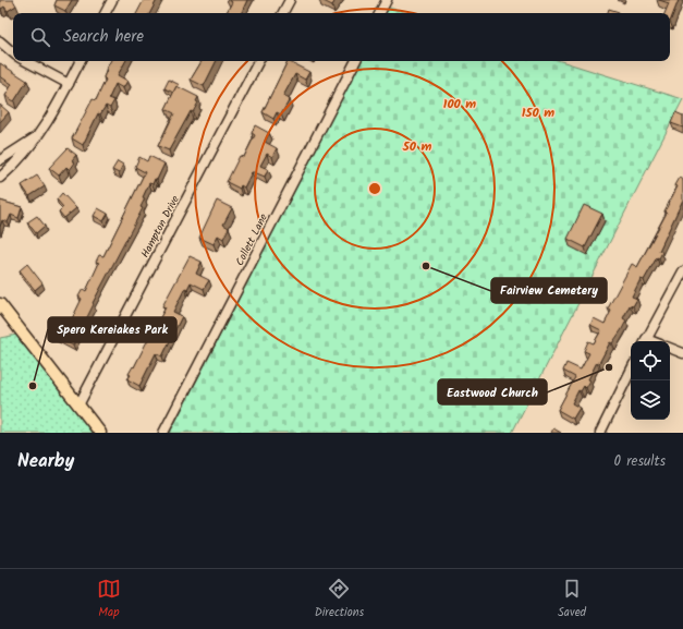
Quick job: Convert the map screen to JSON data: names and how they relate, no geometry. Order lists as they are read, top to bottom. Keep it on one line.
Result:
{"streets":{"street":["Hampton Drive","Collett Lane"]},"places":["Fairview Cemetery","Eastwood Church","Spero Kereiakes Park"],"page":{"search":"Search here","heading":["Nearby","0 results"],"nav":["Map","Directions","Saved"]},"rings":["100 m","150 m","50 m"]}
